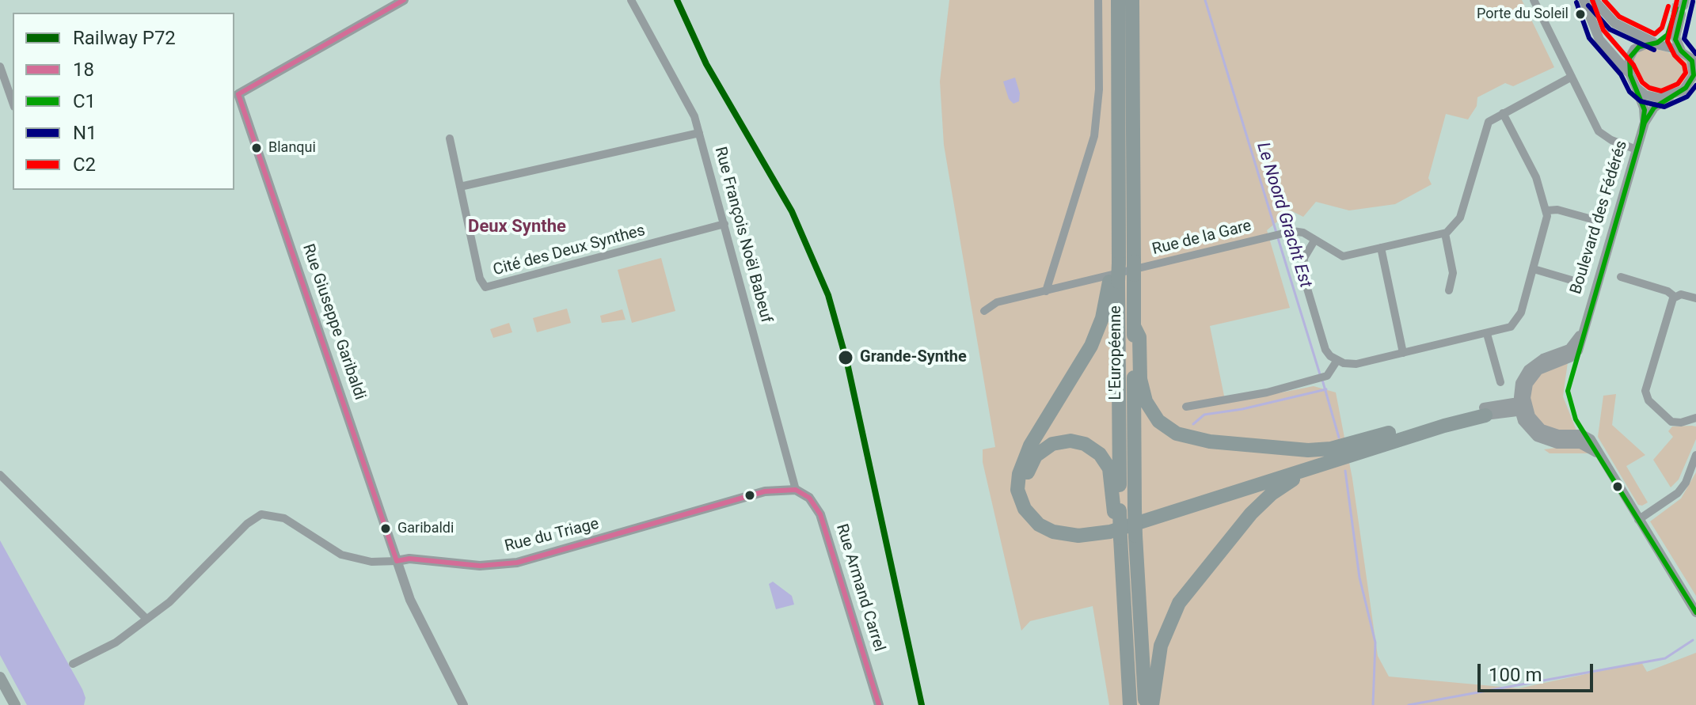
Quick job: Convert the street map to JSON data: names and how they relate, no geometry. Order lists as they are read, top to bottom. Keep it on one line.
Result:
{"streets":{"highway":["L'Européenne"],"street":["Boulevard des Fédérés","Rue François Noël Babeuf","Rue de la Gare","Cité des Deux Synthes","Rue Giuseppe Garibaldi","Rue du Triage","Rue Armand Carrel"]},"crossings":[["Rue François Noël Babeuf","Cité des Deux Synthes"],["Rue François Noël Babeuf","Rue du Triage"],["Rue François Noël Babeuf","Rue Armand Carrel"],["Rue Giuseppe Garibaldi","Rue du Triage"],["Rue du Triage","Rue Armand Carrel"]],"districts":["Deux Synthe"],"water":["Le Noord Gracht Est"],"places":["Porte du Soleil","Blanqui","Grande-Synthe","Garibaldi"],"lines":["rail line P72","transit line 18","transit line C1","transit line C2","transit line N1"],"legend":["Railway P72","18","C1","N1","C2"],"scale_bar":"100 m"}
